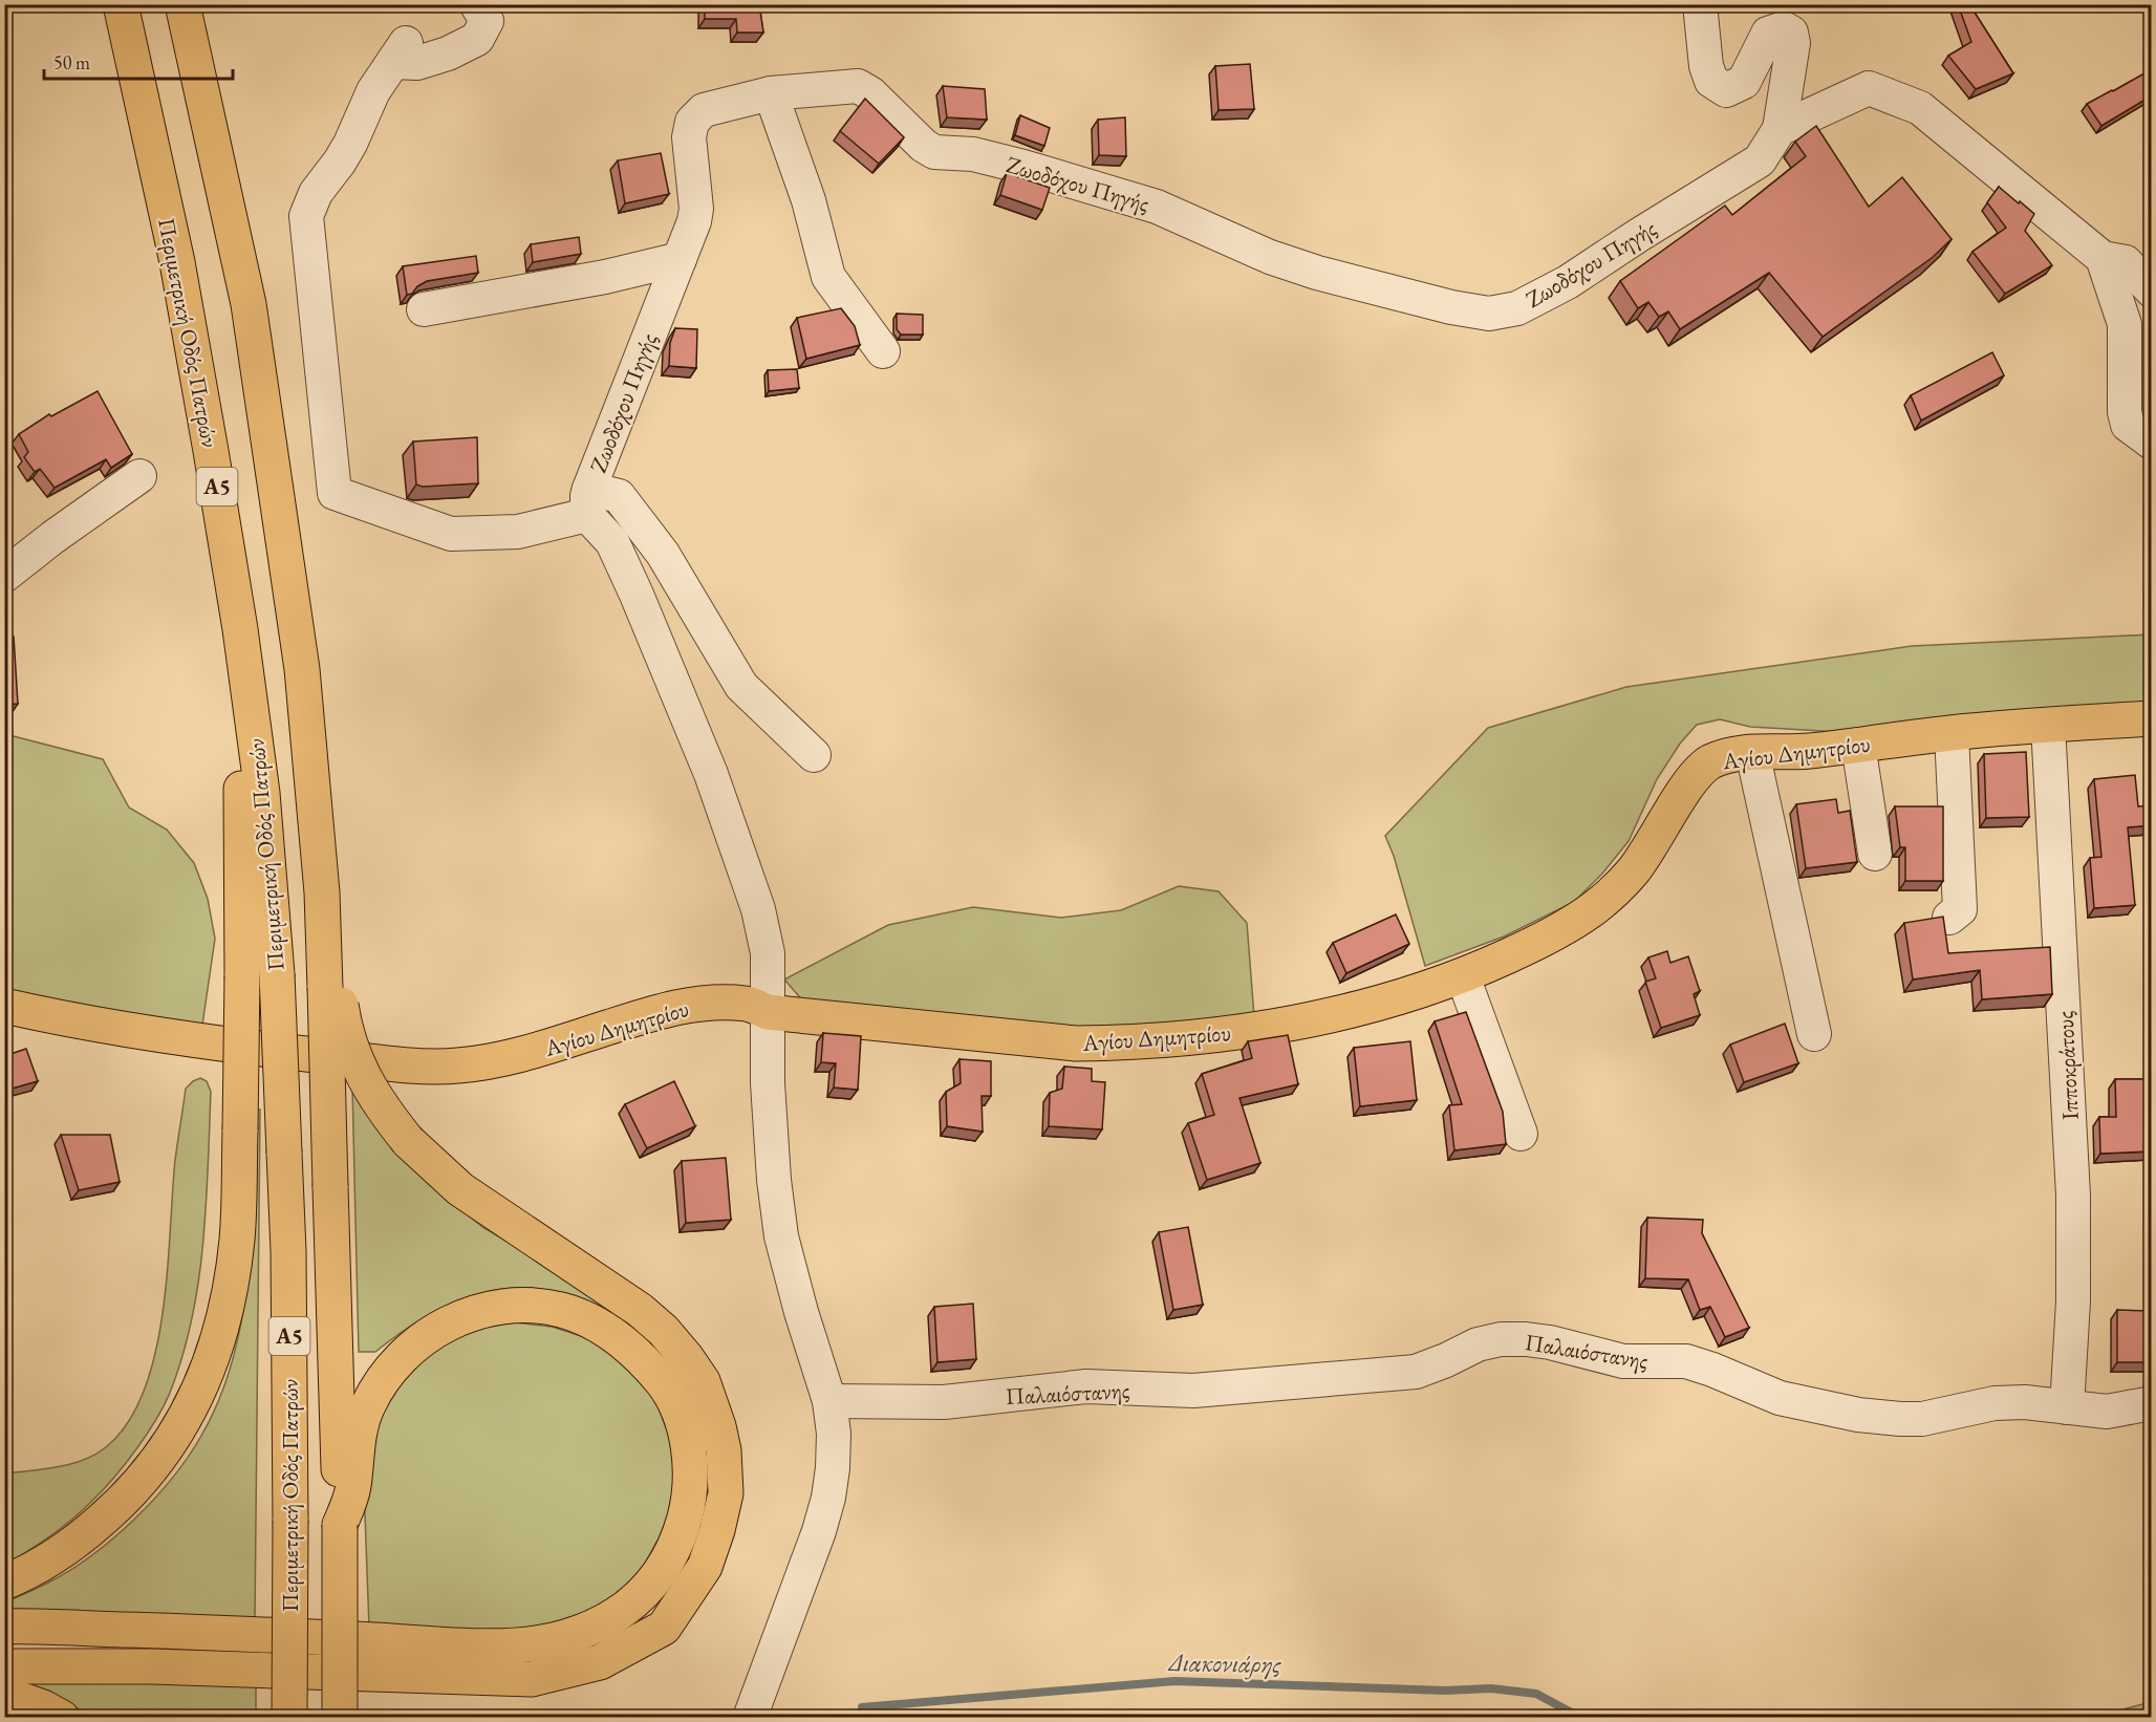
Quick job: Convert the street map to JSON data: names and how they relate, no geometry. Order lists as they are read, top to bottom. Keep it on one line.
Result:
{"streets":{"main road":["Περιμετρική Οδός Πατρών","Α5","Αγίου Δημητρίου"],"street":["Ζωοδόχου Πηγής","Ιπποκράτους","Παλαιόστανης"]},"crossings":[["Περιμετρική Οδός Πατρών","Α5"],["Αγίου Δημητρίου","Ιπποκράτους"],["Ιπποκράτους","Παλαιόστανης"]],"water":["Διακονιάρης"],"scale_bar":"50 m"}
